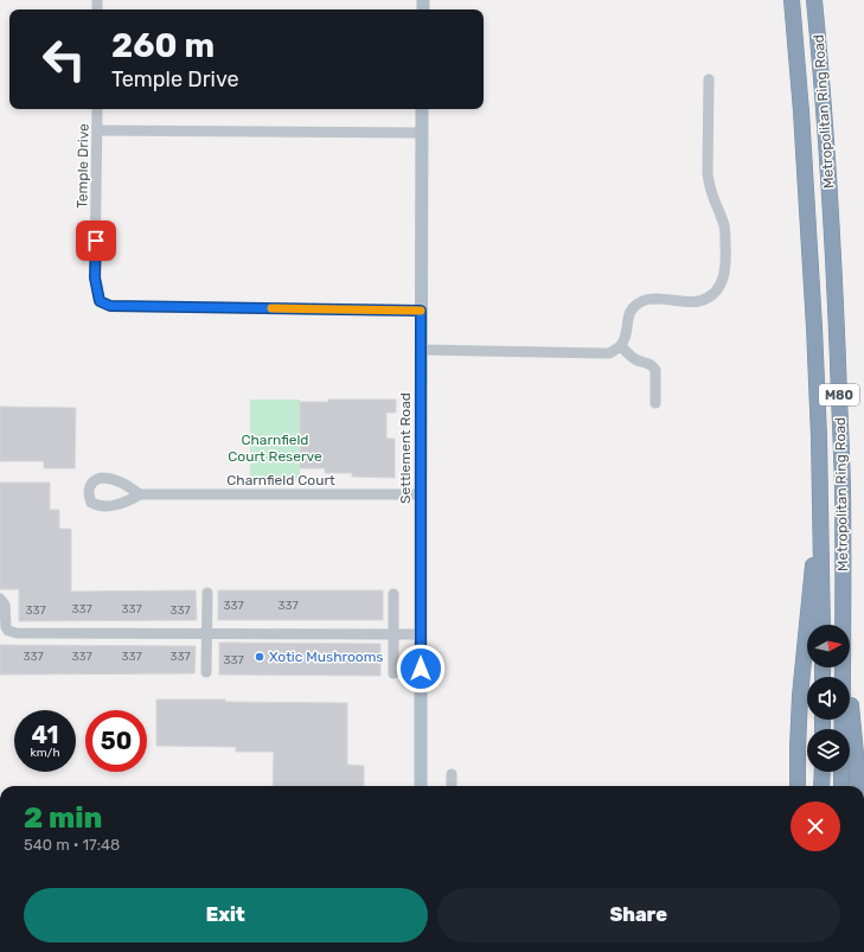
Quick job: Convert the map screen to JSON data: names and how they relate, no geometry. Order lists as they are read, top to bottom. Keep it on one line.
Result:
{"streets":{"highway":["Metropolitan Ring Road","M80"],"main road":["Settlement Road"],"street":["Temple Drive","Charnfield Court"]},"crossings":[["Temple Drive","Settlement Road"],["Settlement Road","Charnfield Court"]],"parks":["Charnfield Court Reserve"],"places":["Xotic Mushrooms"],"house_numbers":["337","337","337","337","337","337","337","337","337","337","337"],"north":"right","page":{"turn":["260 m","Temple Drive"],"speed":"41 km/h","limit":"50","heading":["2 min","540 m · 17:48"],"buttons":["Exit","Share"]}}
